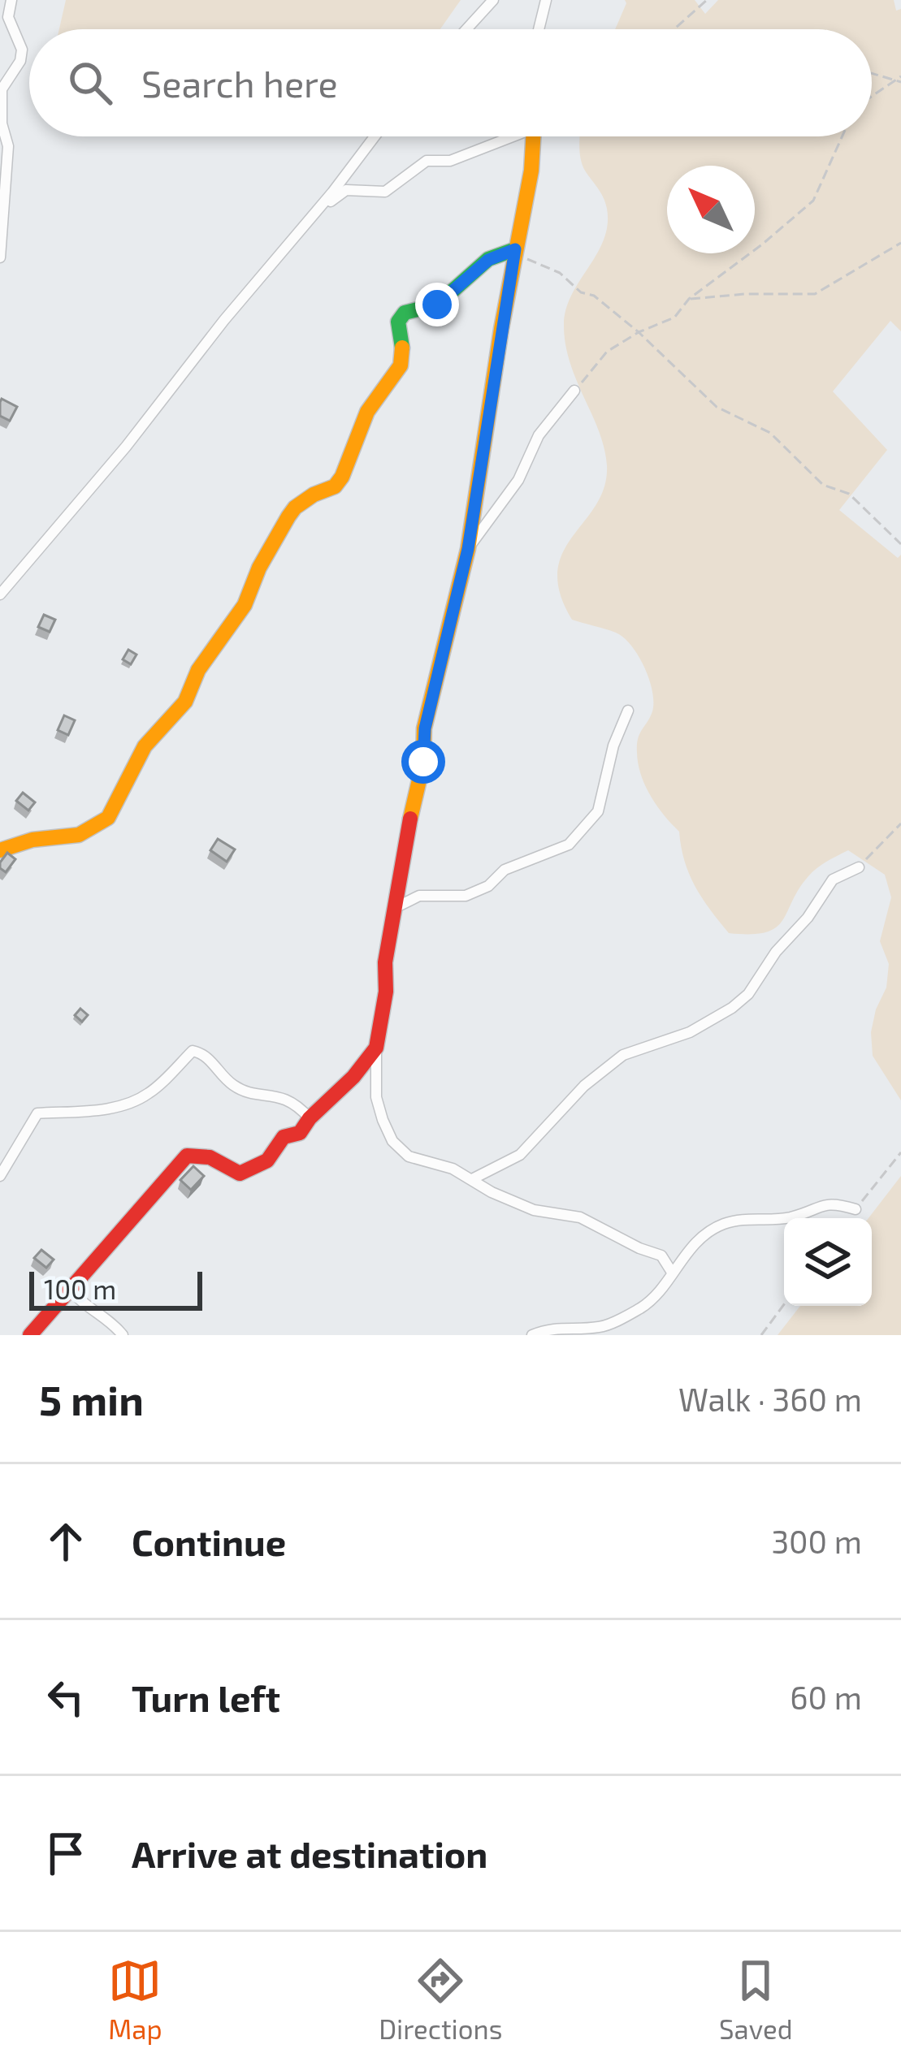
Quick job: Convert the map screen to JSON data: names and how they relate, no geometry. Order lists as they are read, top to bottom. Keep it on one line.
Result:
{"scale_bar":"100 m","north":"top left","page":{"search":"Search here","scale":"100 m","heading":["5 min","Walk · 360 m"],"list":[["Continue","300 m"],["Turn left","60 m"],"Arrive at destination"],"nav":["Map","Directions","Saved"]}}
